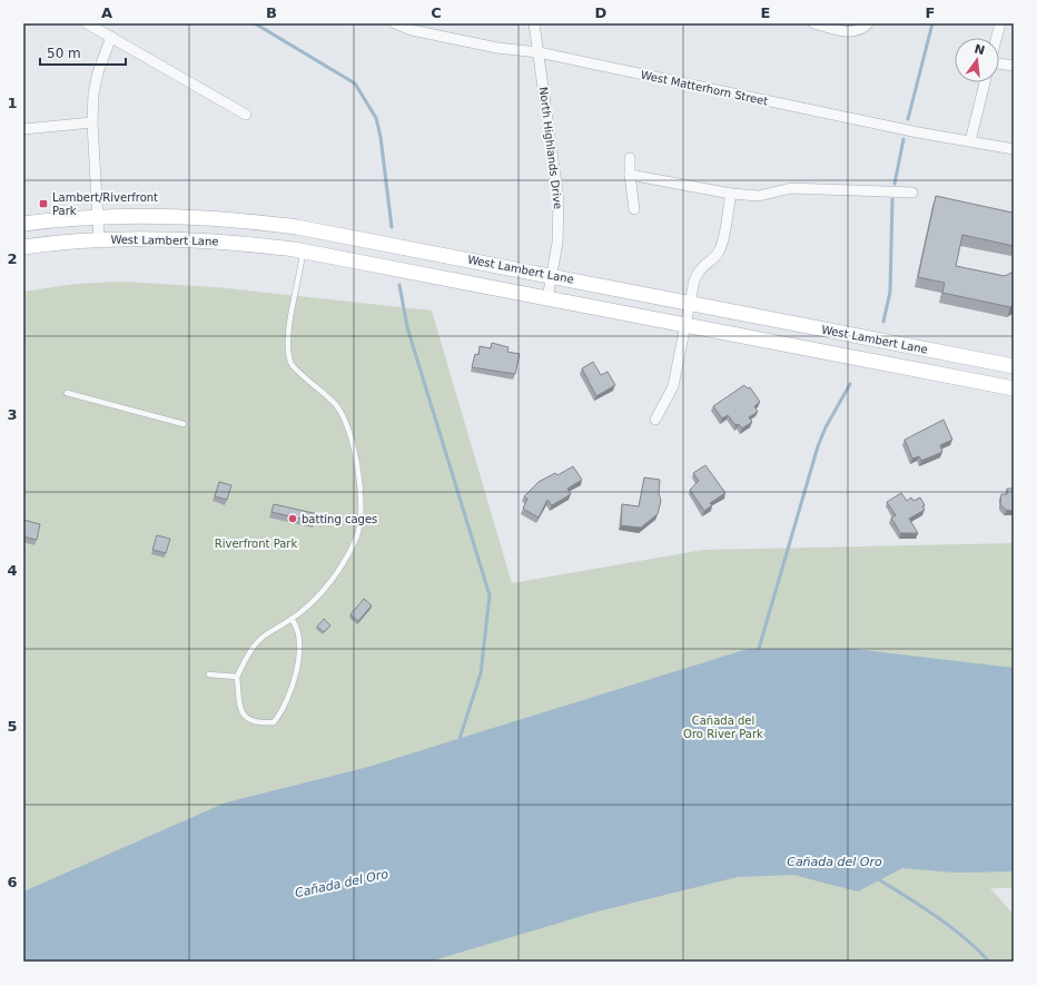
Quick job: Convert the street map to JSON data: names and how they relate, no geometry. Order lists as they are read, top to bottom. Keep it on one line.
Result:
{"streets":{"main road":["West Lambert Lane"],"street":["West Matterhorn Street","North Highlands Drive"]},"crossings":[["West Matterhorn Street","North Highlands Drive"],["North Highlands Drive","West Lambert Lane"]],"water":["Cañada del Oro"],"parks":["Riverfront Park","Cañada del Oro River Park"],"places":{"transit":["Lambert/Riverfront Park"],"other":["batting cages"]},"scale_bar":"50 m","north":"top","grid":{"columns":["A","B","C","D","E","F"],"rows":["1","2","3","4","5","6"]}}
